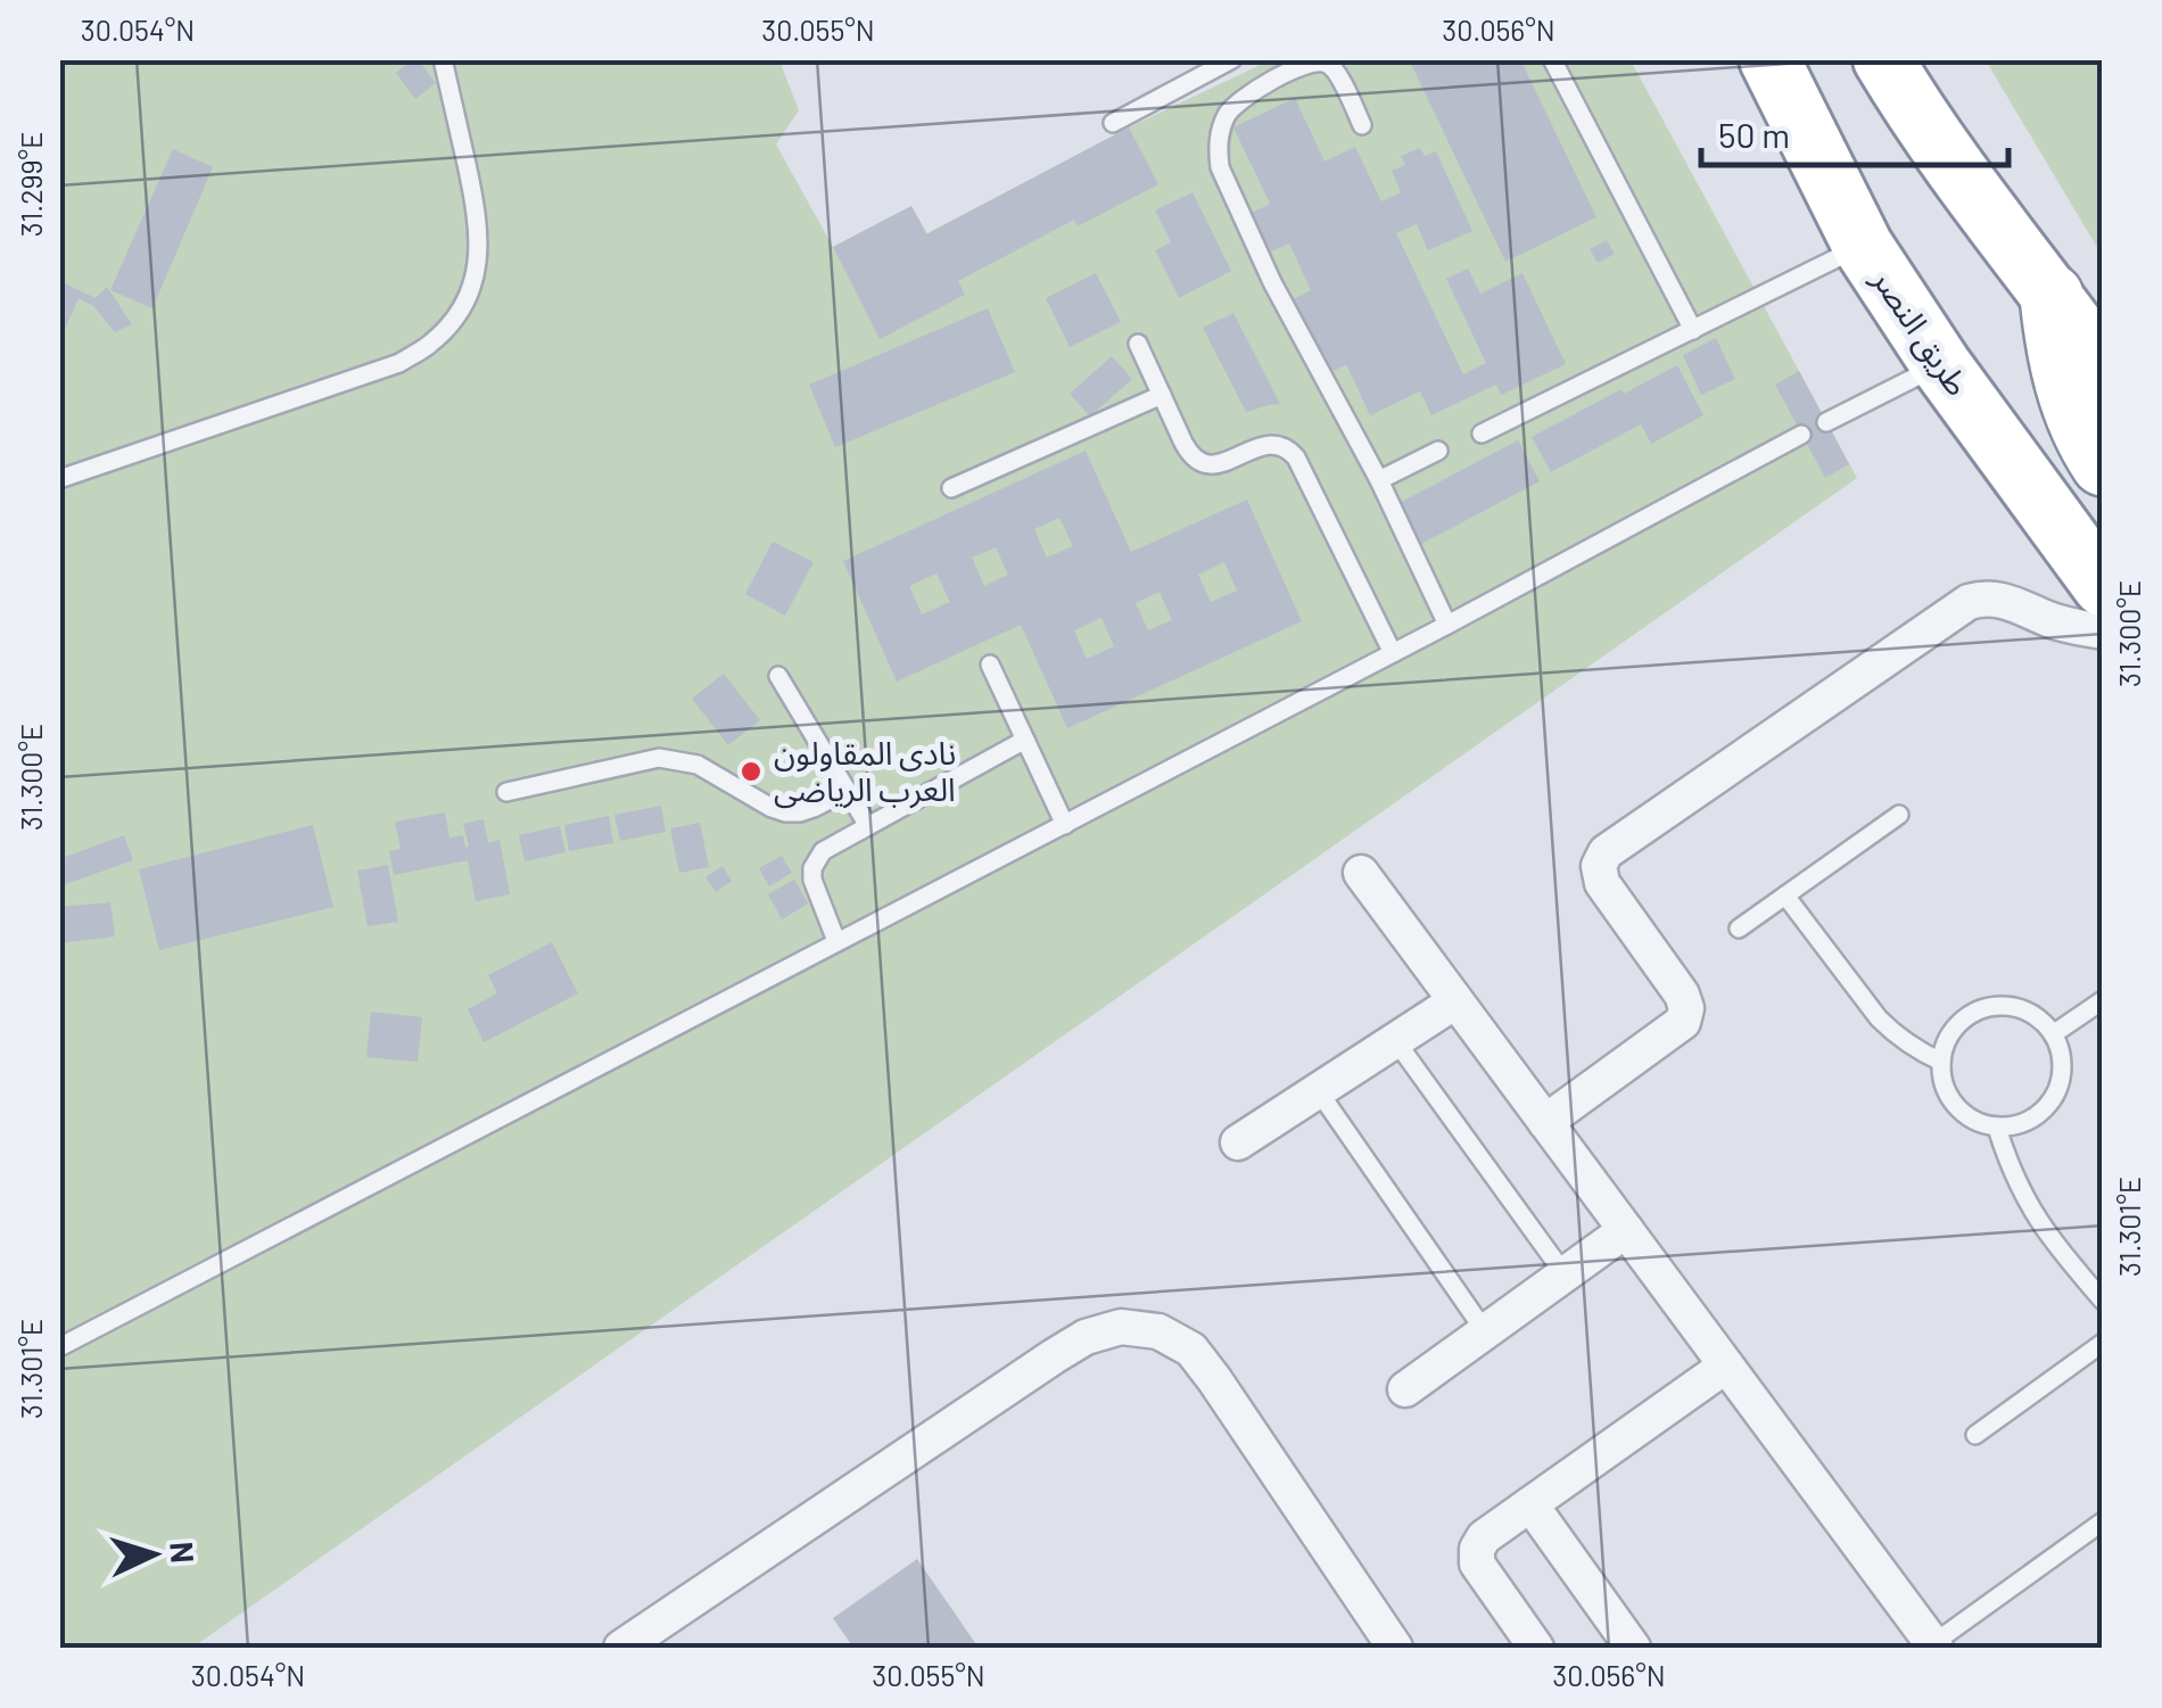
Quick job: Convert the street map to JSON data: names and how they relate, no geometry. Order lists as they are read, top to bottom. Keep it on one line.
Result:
{"streets":{"highway":["طريق النصر"]},"places":["نادى المقاولون العرب الرياضى"],"scale_bar":"50 m","north":"right","coordinates":["30.054°N","30.055°N","30.056°N","31.299°E","31.300°E","31.301°E"]}
